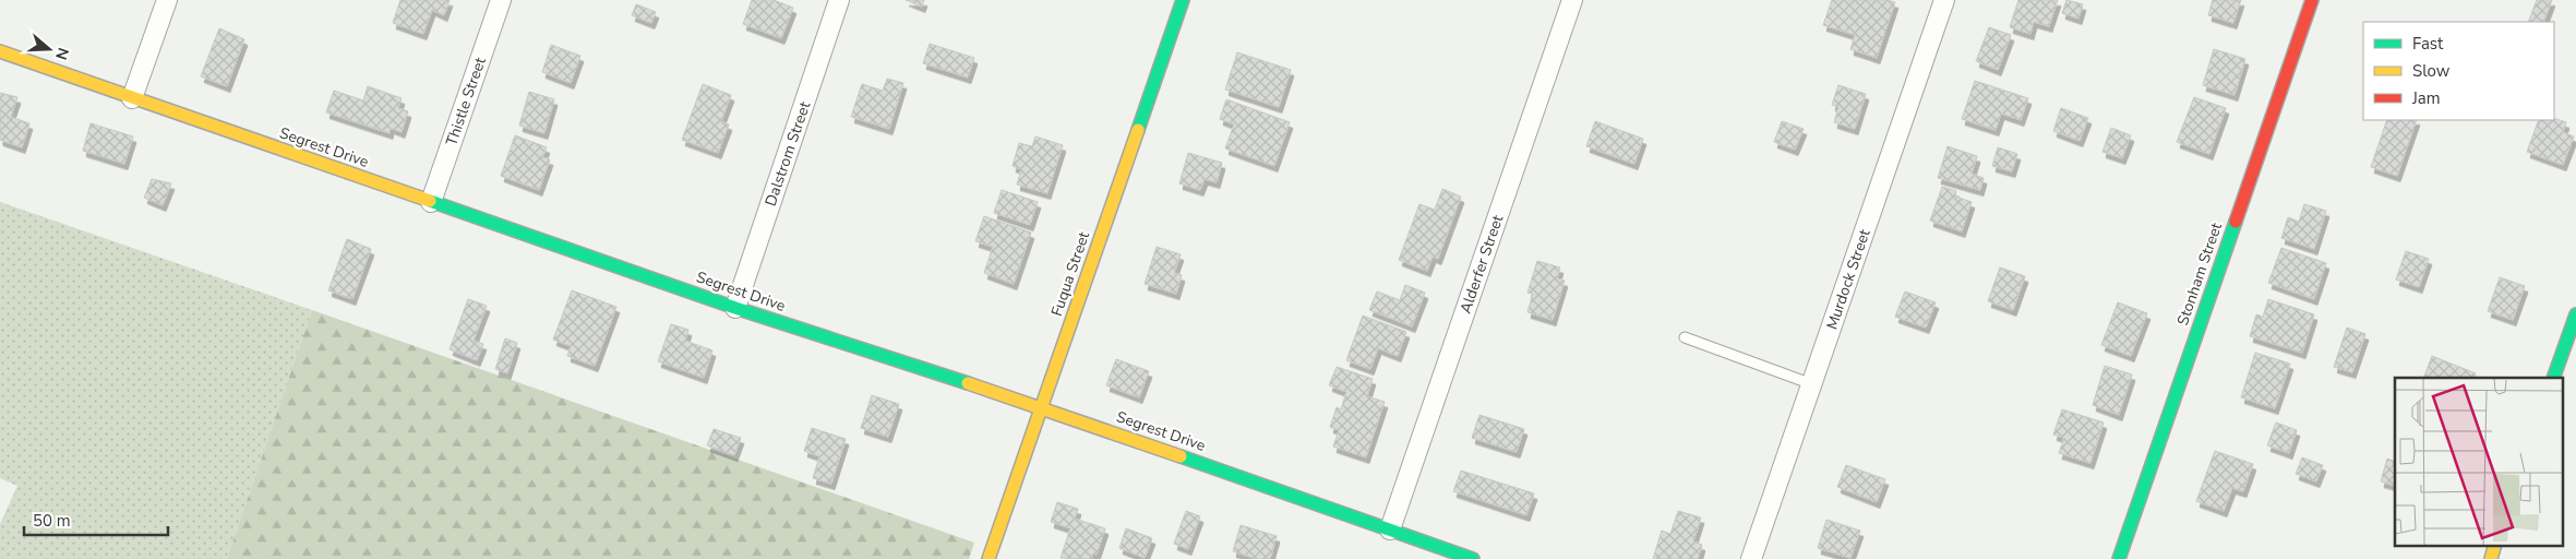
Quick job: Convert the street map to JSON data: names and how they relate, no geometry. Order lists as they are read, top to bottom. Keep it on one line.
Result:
{"streets":{"street":["Thistle Street","Segrest Drive","Dalstrom Street","Alderfer Street","Fuqua Street","Stonham Street","Murdock Street"]},"crossings":[["Thistle Street","Segrest Drive"],["Segrest Drive","Dalstrom Street"],["Segrest Drive","Alderfer Street"],["Segrest Drive","Fuqua Street"]],"legend":["Fast","Slow","Jam"],"scale_bar":"50 m","north":"right"}
